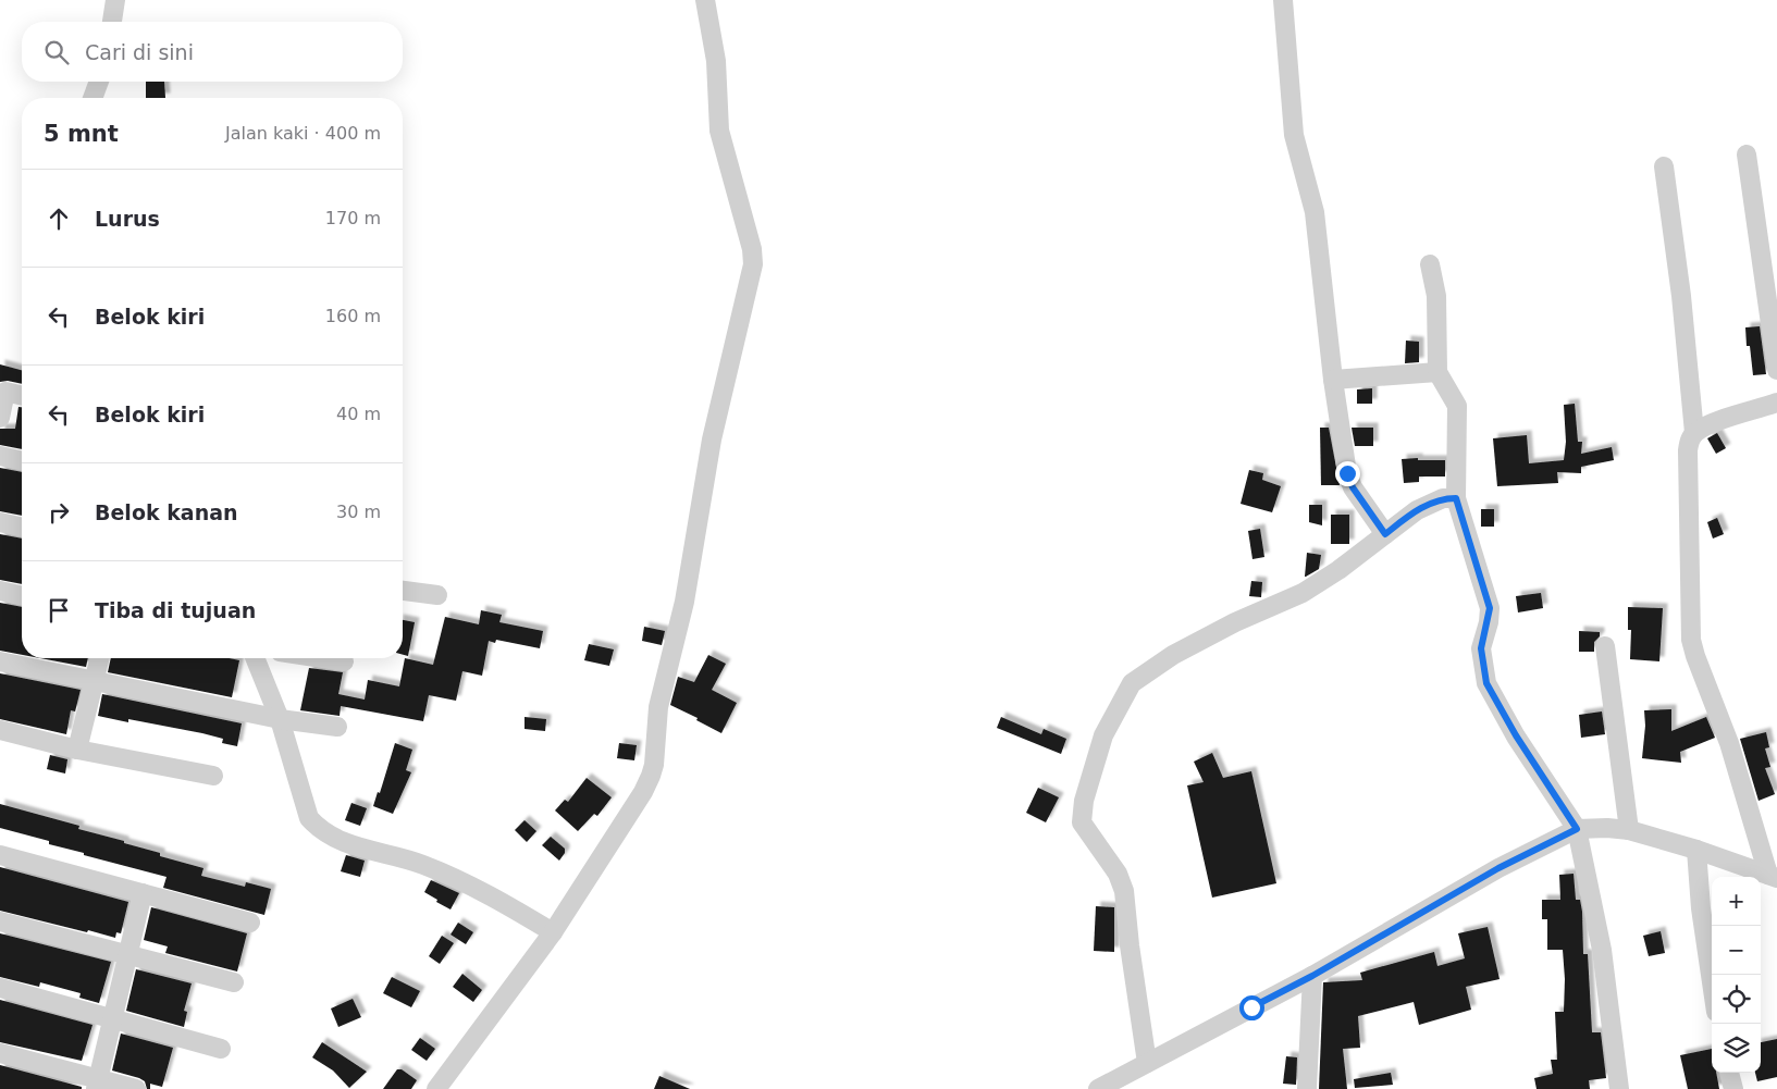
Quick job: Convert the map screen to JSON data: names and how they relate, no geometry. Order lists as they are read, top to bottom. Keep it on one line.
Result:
{"page":{"search":"Cari di sini","heading":["5 mnt","Jalan kaki · 400 m"],"list":[["Lurus","170 m"],["Belok kiri","160 m"],["Belok kiri","40 m"],["Belok kanan","30 m"],"Tiba di tujuan"],"map_buttons":["+","−"]}}
